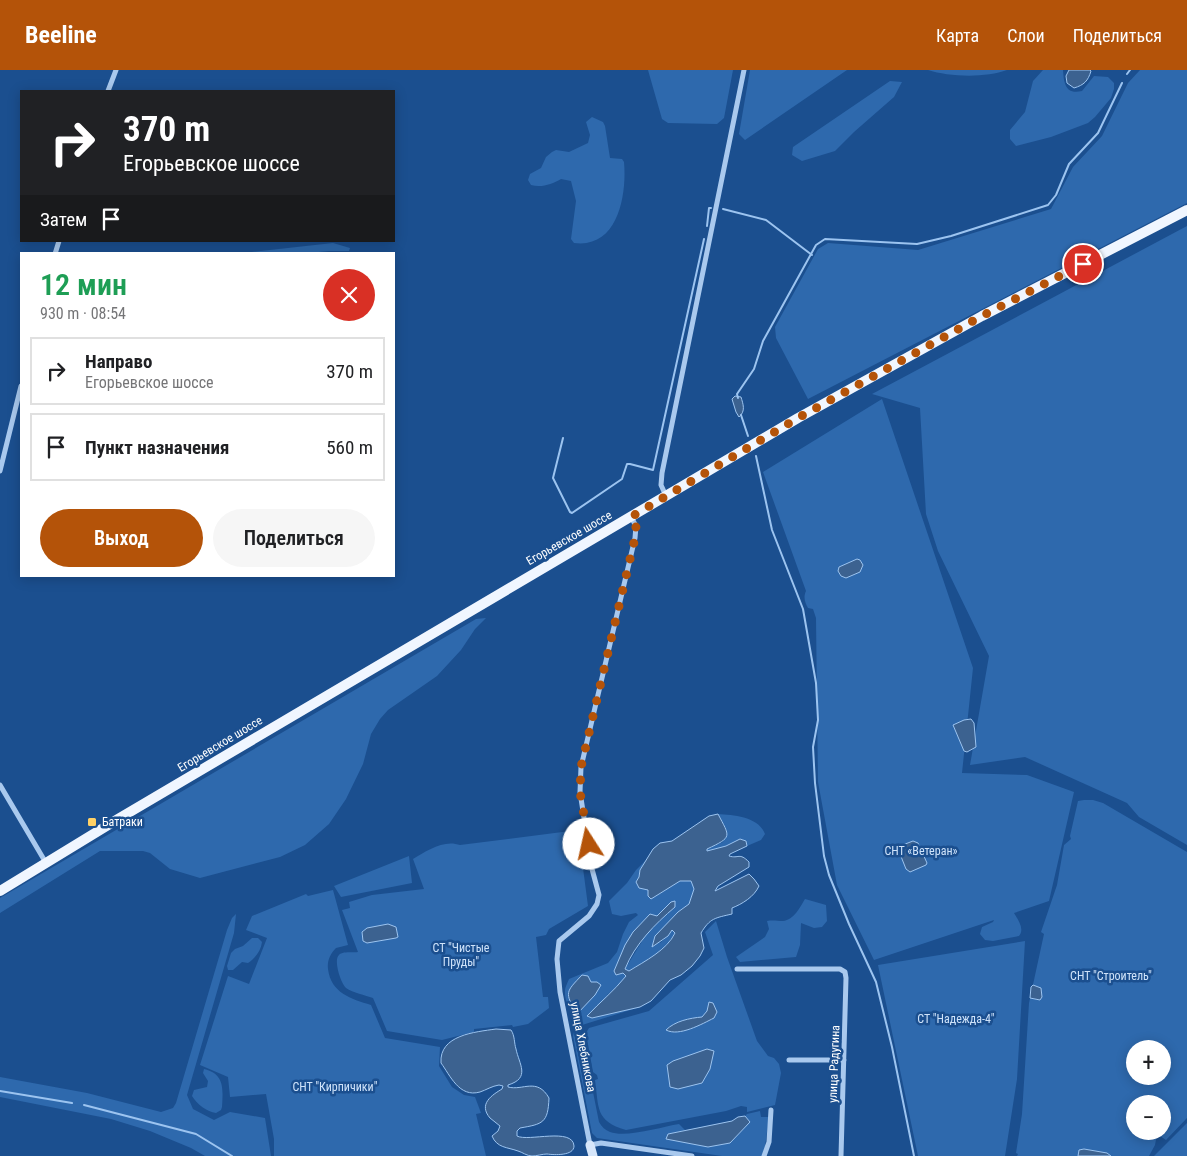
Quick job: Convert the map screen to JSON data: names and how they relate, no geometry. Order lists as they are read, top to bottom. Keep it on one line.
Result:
{"streets":{"main road":["Егорьевское шоссе"],"street":["улица Хлебникова","улица Радугина"]},"crossings":[["Егорьевское шоссе","улица Хлебникова"]],"parks":["СНТ «Ветеран»","СТ \"Чистые Пруды\"","СНТ \"Строитель\"","СТ \"Надежда-4\"","СНТ \"Кирпичики\""],"places":{"transit":["Батраки"]},"page":{"header":"Beeline","nav":["Карта","Слои","Поделиться"],"turn":["370 m","Егорьевское шоссе"],"then":"Затем","heading":["12 мин","930 m · 08:54"],"list":[{"name":"Направо","note":"Егорьевское шоссе","value":"370 m"},{"name":"Пункт назначения","value":"560 m"}],"buttons":["Выход","Поделиться"],"map_buttons":["+","−"]}}
